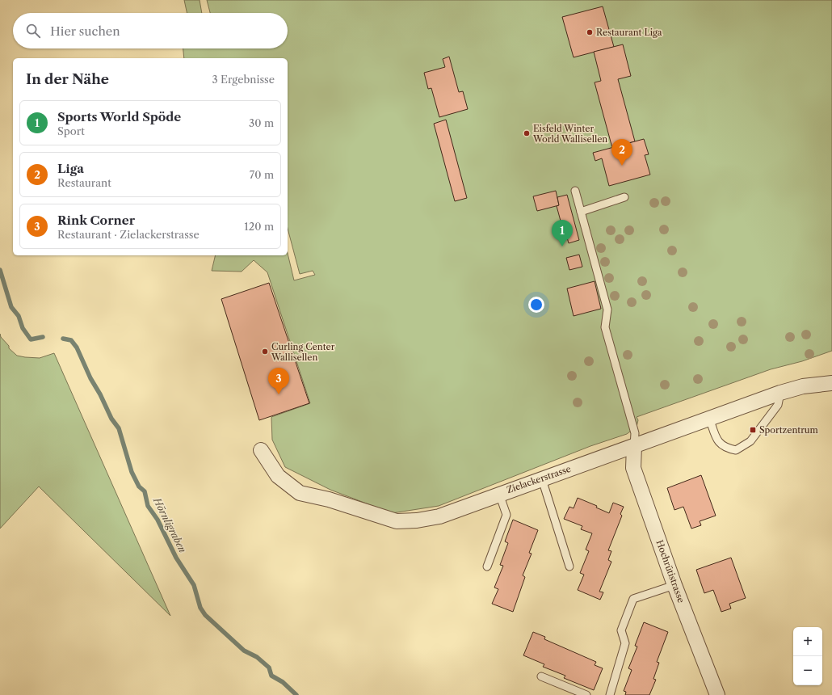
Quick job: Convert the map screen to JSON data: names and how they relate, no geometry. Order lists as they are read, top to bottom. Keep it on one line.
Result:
{"streets":{"street":["Zielackerstrasse","Hochrütistrasse"]},"crossings":[["Zielackerstrasse","Hochrütistrasse"]],"water":["Hörnligraben"],"places":{"other":["Restaurant Liga","Eisfeld Winter World Wallisellen","Curling Center Wallisellen"],"transit":["Sportzentrum"]},"page":{"search":"Hier suchen","heading":["In der Nähe","3 Ergebnisse"],"list":[{"mark":"1","name":"Sports World Spöde","note":"Sport","value":"30 m"},{"mark":"2","name":"Liga","note":"Restaurant","value":"70 m"},{"mark":"3","name":"Rink Corner","note":"Restaurant · Zielackerstrasse","value":"120 m"}],"pins":["2","1","3"],"map_buttons":["+","−"]}}
